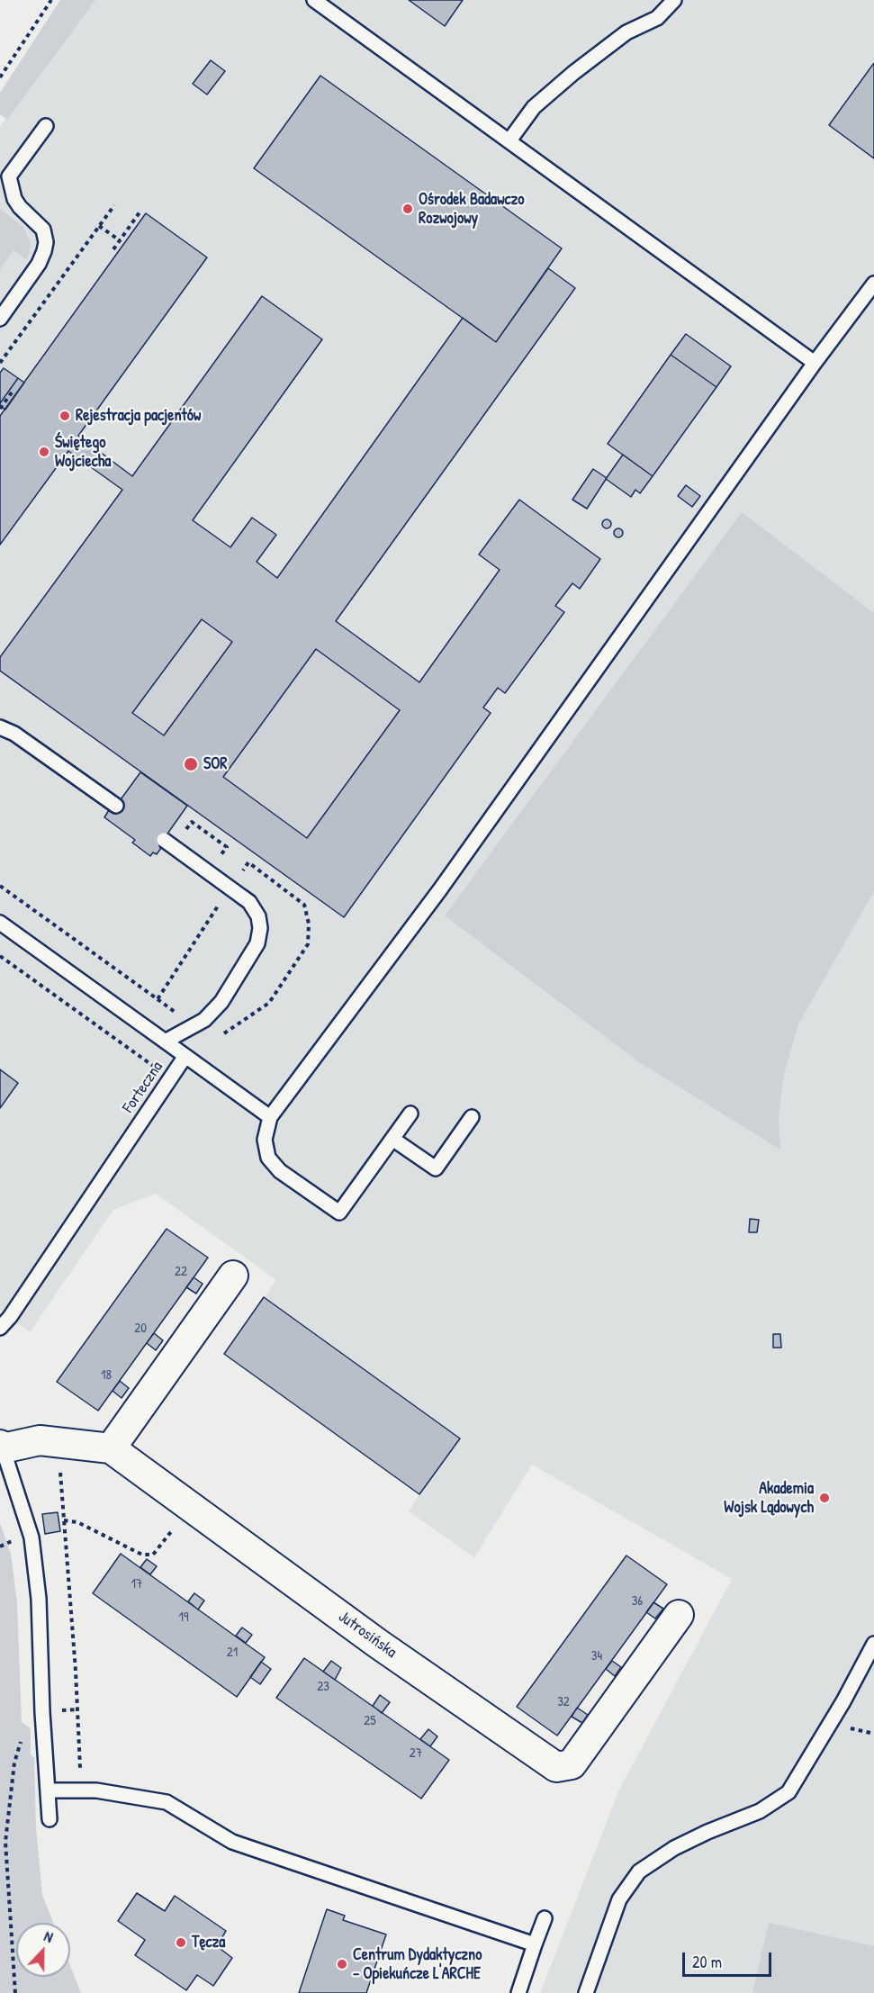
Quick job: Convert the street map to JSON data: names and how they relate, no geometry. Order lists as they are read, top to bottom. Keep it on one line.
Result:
{"streets":{"street":["Jutrosińska"],"lane":["Forteczna"]},"places":["Ośrodek Badawczo Rozwojowy","Rejestracja pacjentów","Świętego Wojciecha","SOR","Akademia Wojsk Lądowych","Tęcza","Centrum Dydaktyczno - Opiekuńcze L'ARCHE"],"house_numbers":["22","20","18","17","36","19","21","34","23","32","25","27"],"scale_bar":"20 m","north":"top"}
